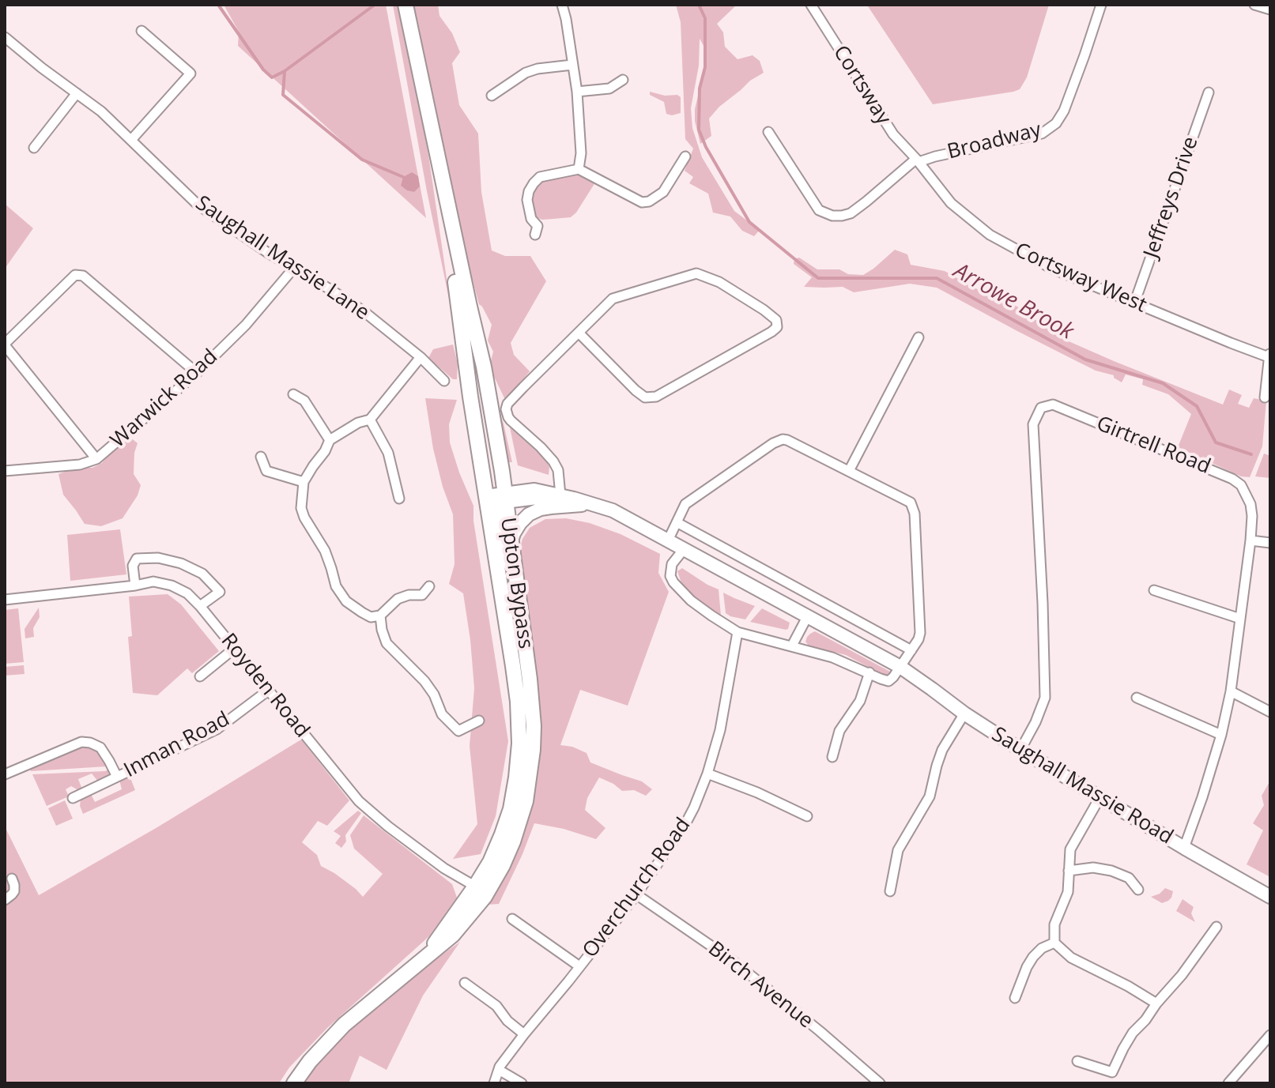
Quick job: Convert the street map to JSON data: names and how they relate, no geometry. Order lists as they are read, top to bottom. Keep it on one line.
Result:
{"streets":{"main road":["Upton Bypass","Saughall Massie Road"],"street":["Cortsway","Broadway","Jeffreys Drive","Saughall Massie Lane","Cortsway West","Warwick Road","Girtrell Road","Royden Road","Inman Road","Overchurch Road","Birch Avenue"]},"crossings":[["Cortsway","Broadway"],["Cortsway","Cortsway West"],["Broadway","Cortsway West"],["Jeffreys Drive","Cortsway West"],["Saughall Massie Lane","Warwick Road"],["Girtrell Road","Saughall Massie Road"],["Upton Bypass","Royden Road"],["Upton Bypass","Saughall Massie Road"],["Royden Road","Inman Road"],["Overchurch Road","Birch Avenue"]],"water":["Arrowe Brook"]}
